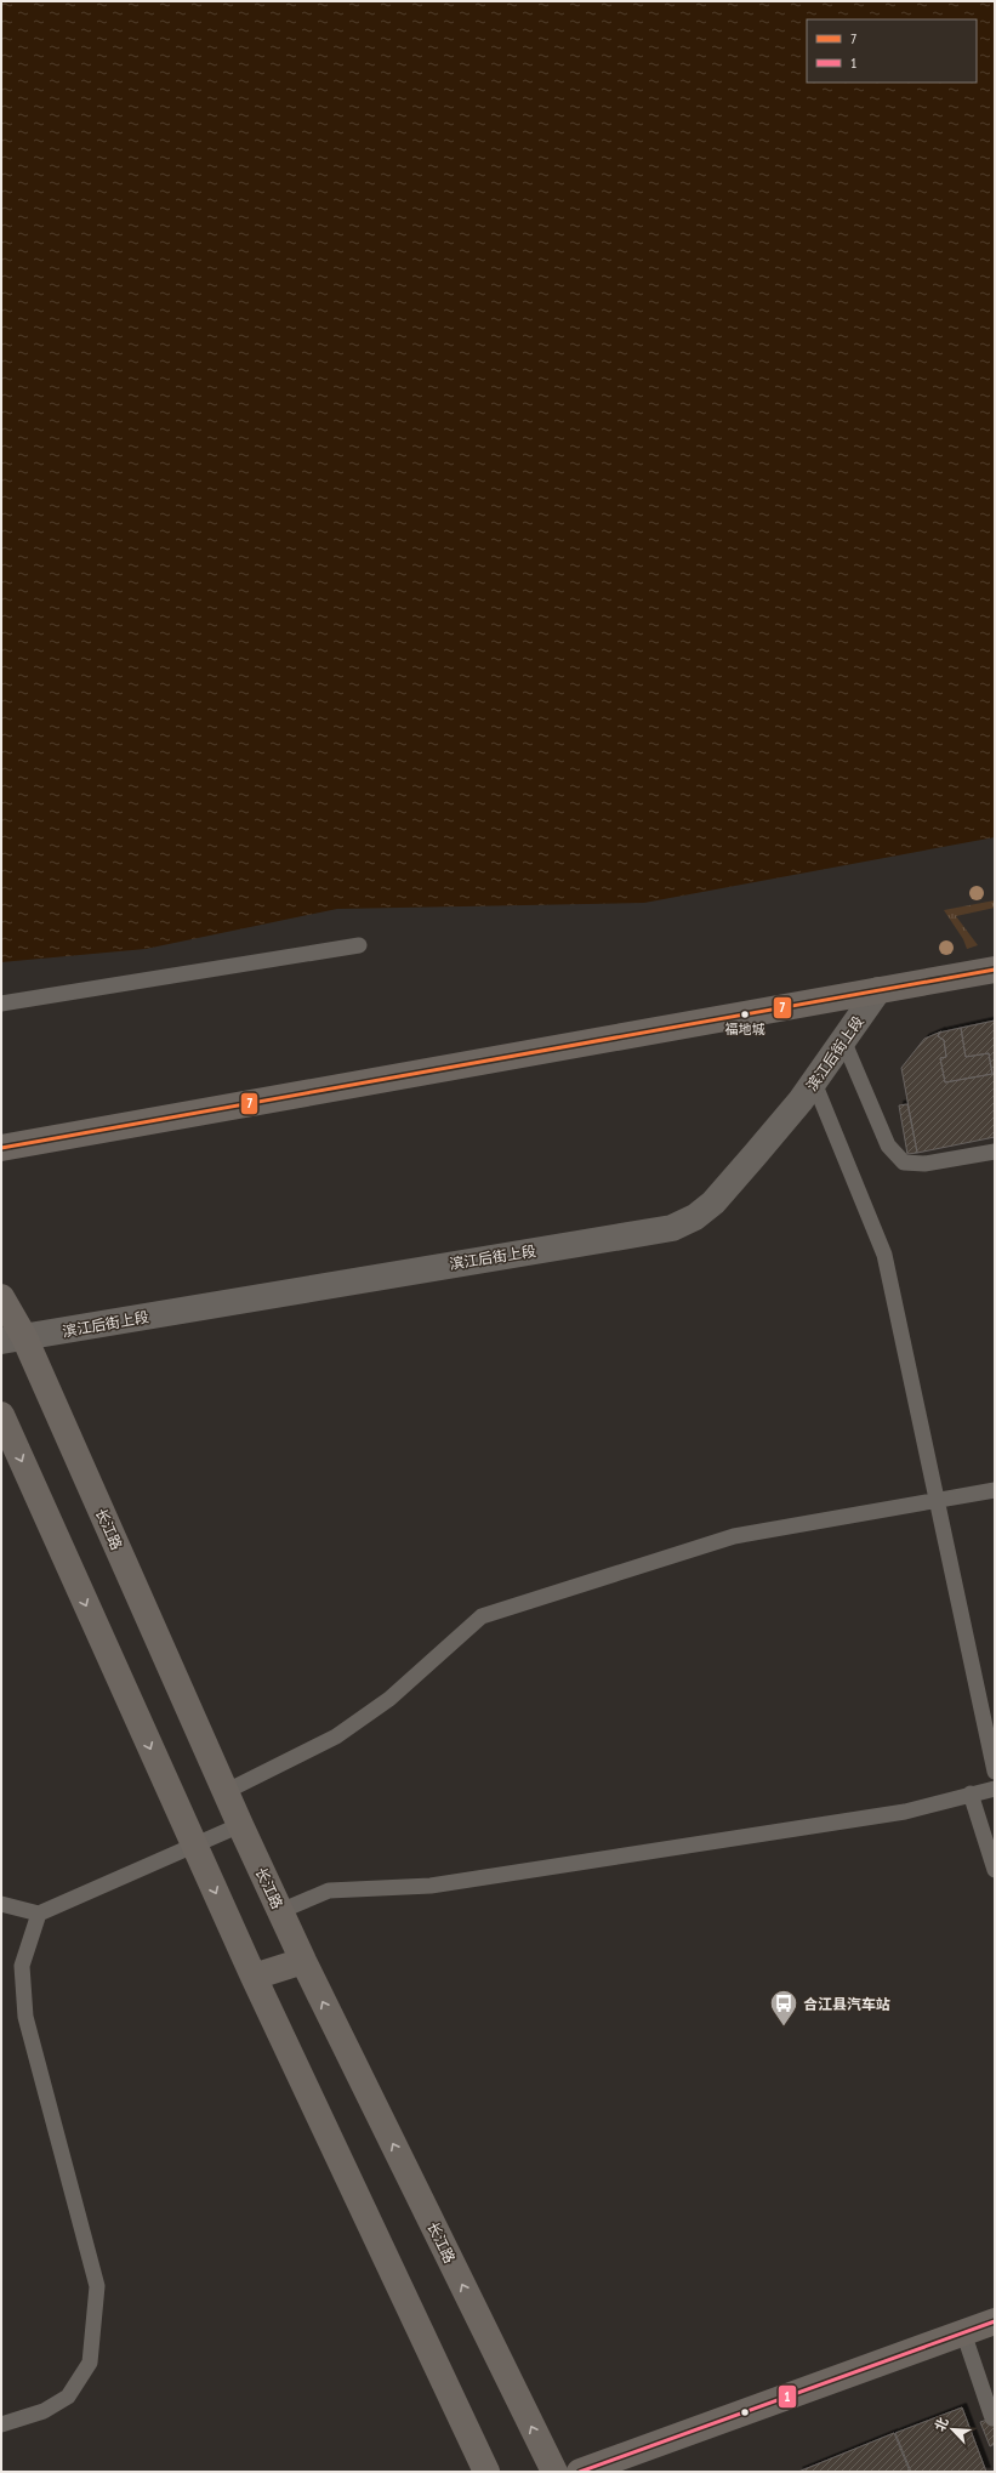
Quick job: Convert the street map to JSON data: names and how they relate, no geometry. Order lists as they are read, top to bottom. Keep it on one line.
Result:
{"streets":{"main road":["长江路"],"street":["滨江后街上段"]},"crossings":[["滨江后街上段","长江路"]],"places":{"other":["福地城"],"bus stop":["合江县汽车站"]},"lines":["transit line 7","transit line 1"],"legend":["7","1"],"north":"top left"}
